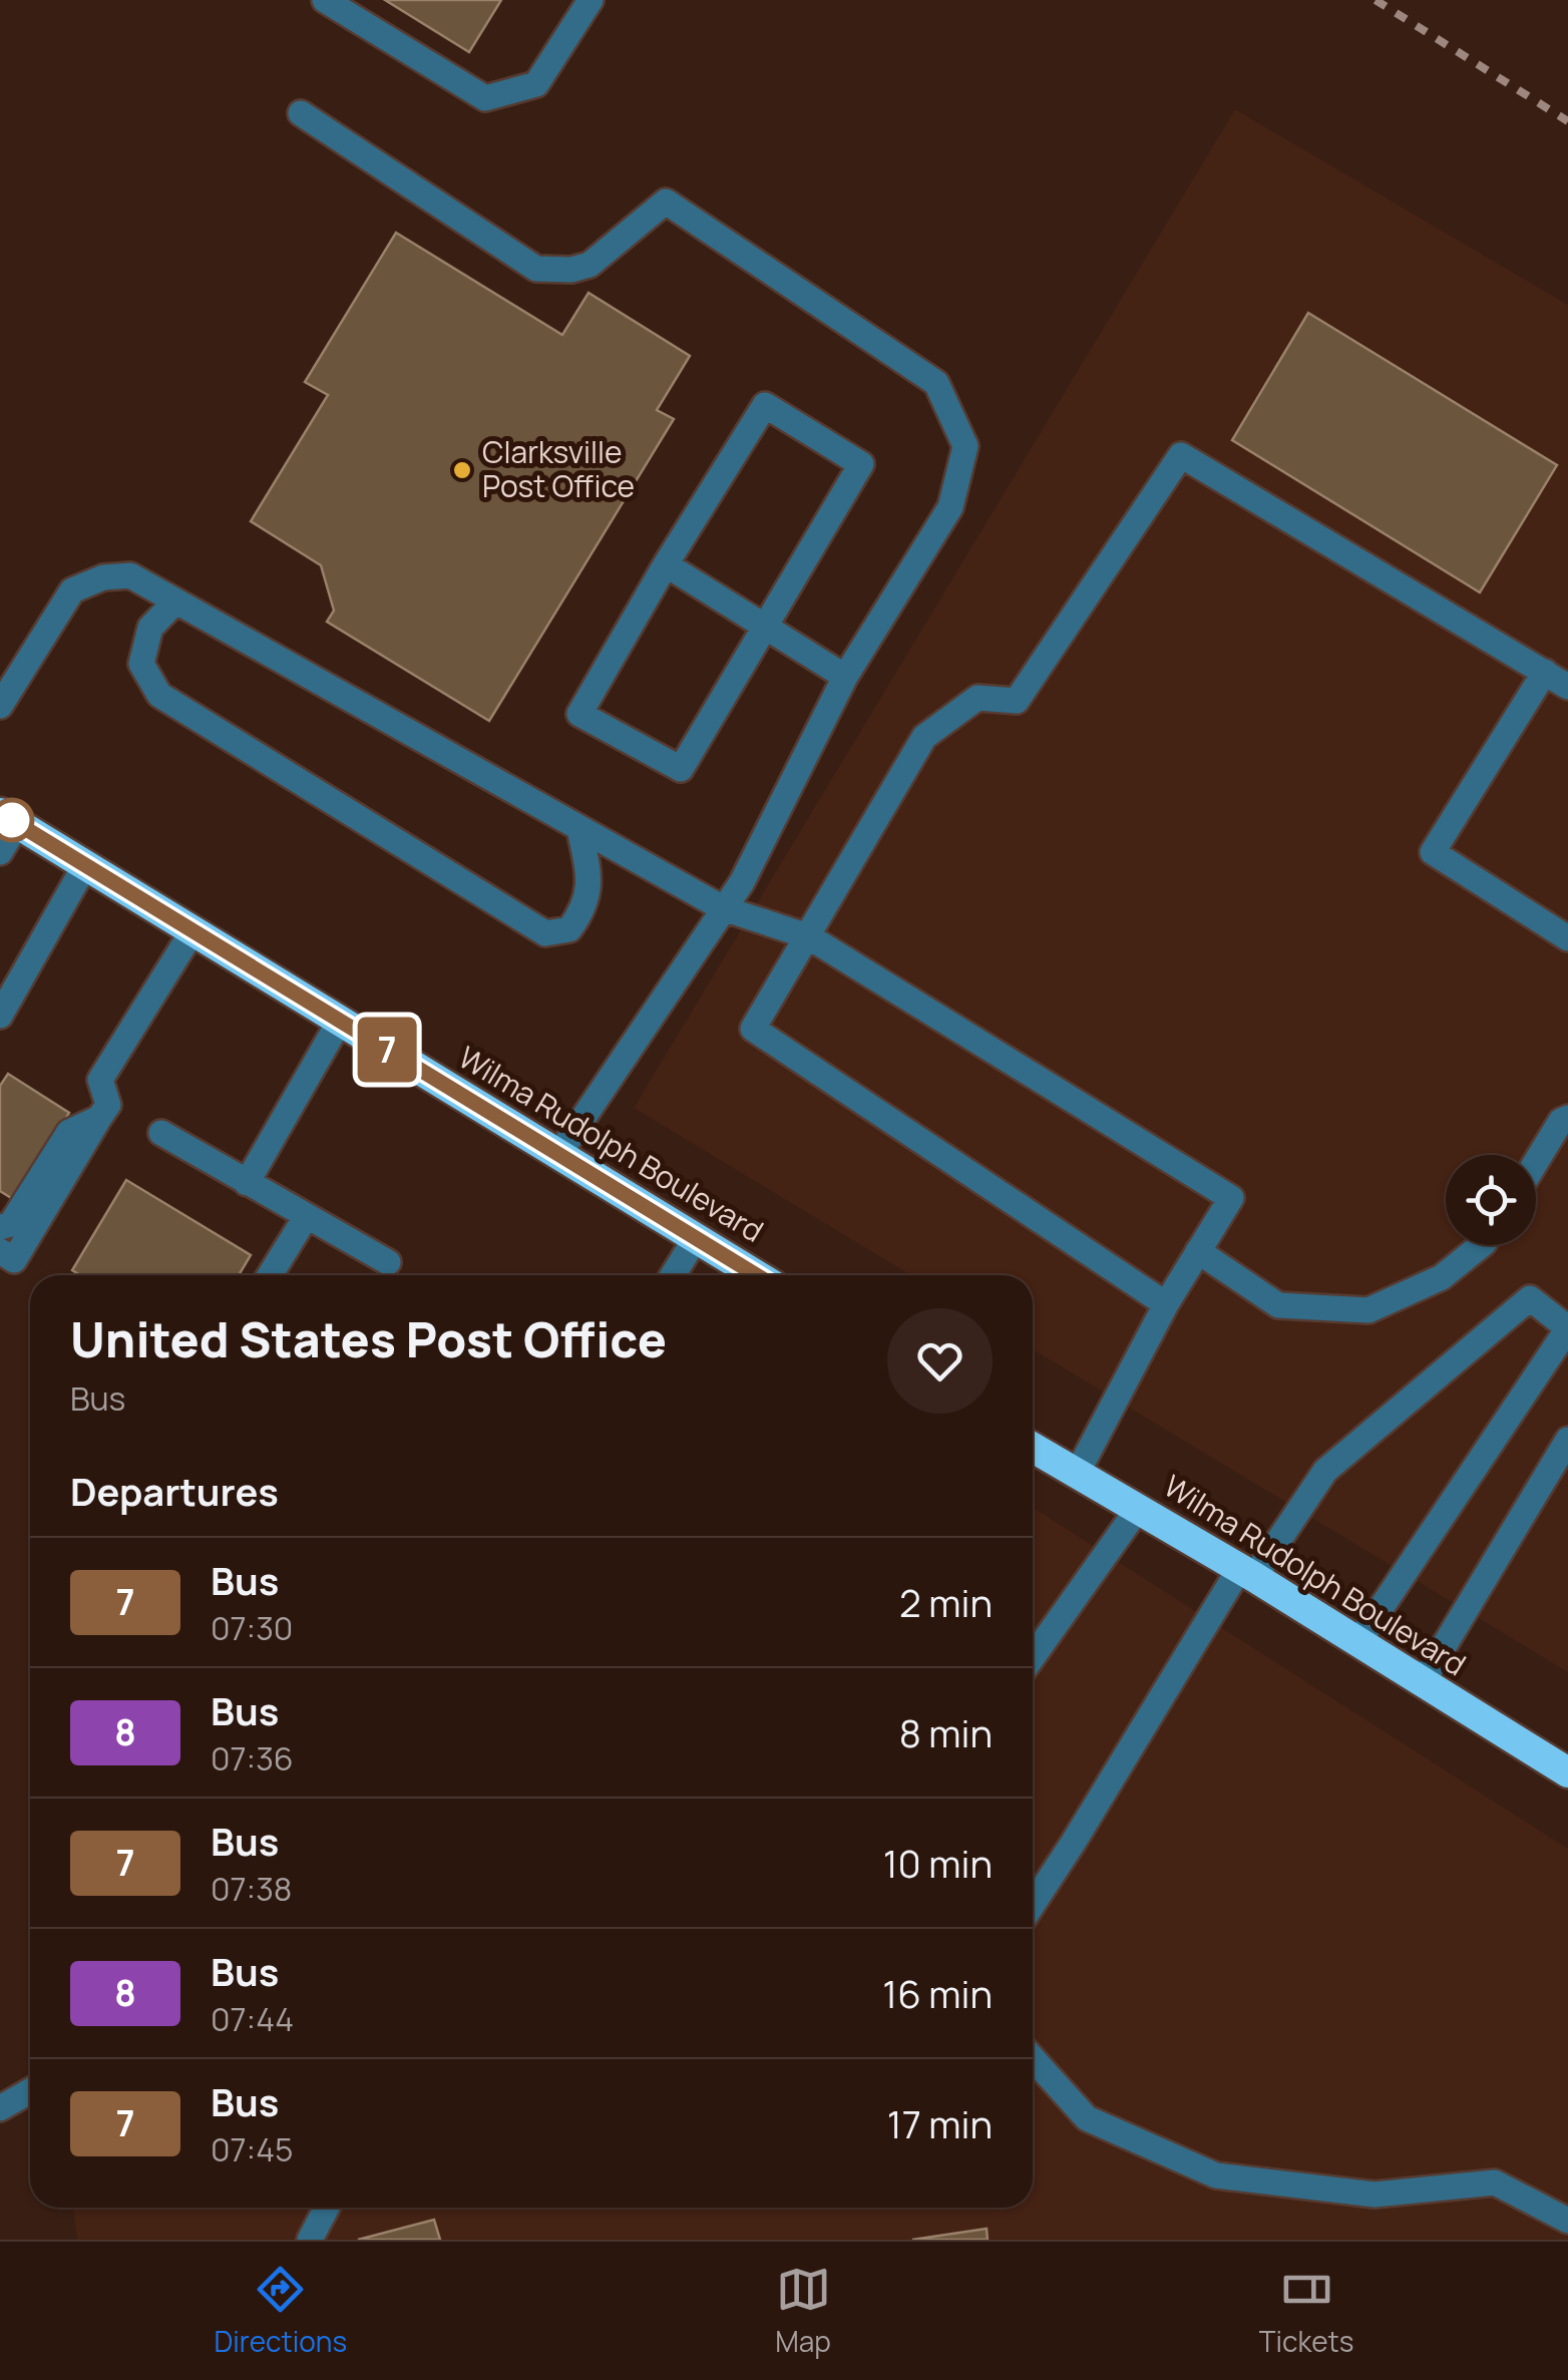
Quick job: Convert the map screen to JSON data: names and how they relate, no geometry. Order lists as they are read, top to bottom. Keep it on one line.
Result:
{"streets":{"highway":["Wilma Rudolph Boulevard"]},"places":["Clarksville Post Office"],"lines":["bus line 7"],"page":{"on_map":"7","heading":[["United States Post Office","Bus"],"Departures"],"list":[{"mark":"7","name":"Bus","note":"07:30","value":"2 min"},{"mark":"8","name":"Bus","note":"07:36","value":"8 min"},{"mark":"7","name":"Bus","note":"07:38","value":"10 min"},{"mark":"8","name":"Bus","note":"07:44","value":"16 min"},{"mark":"7","name":"Bus","note":"07:45","value":"17 min"}],"tabs":["Directions","Map","Tickets"]}}
